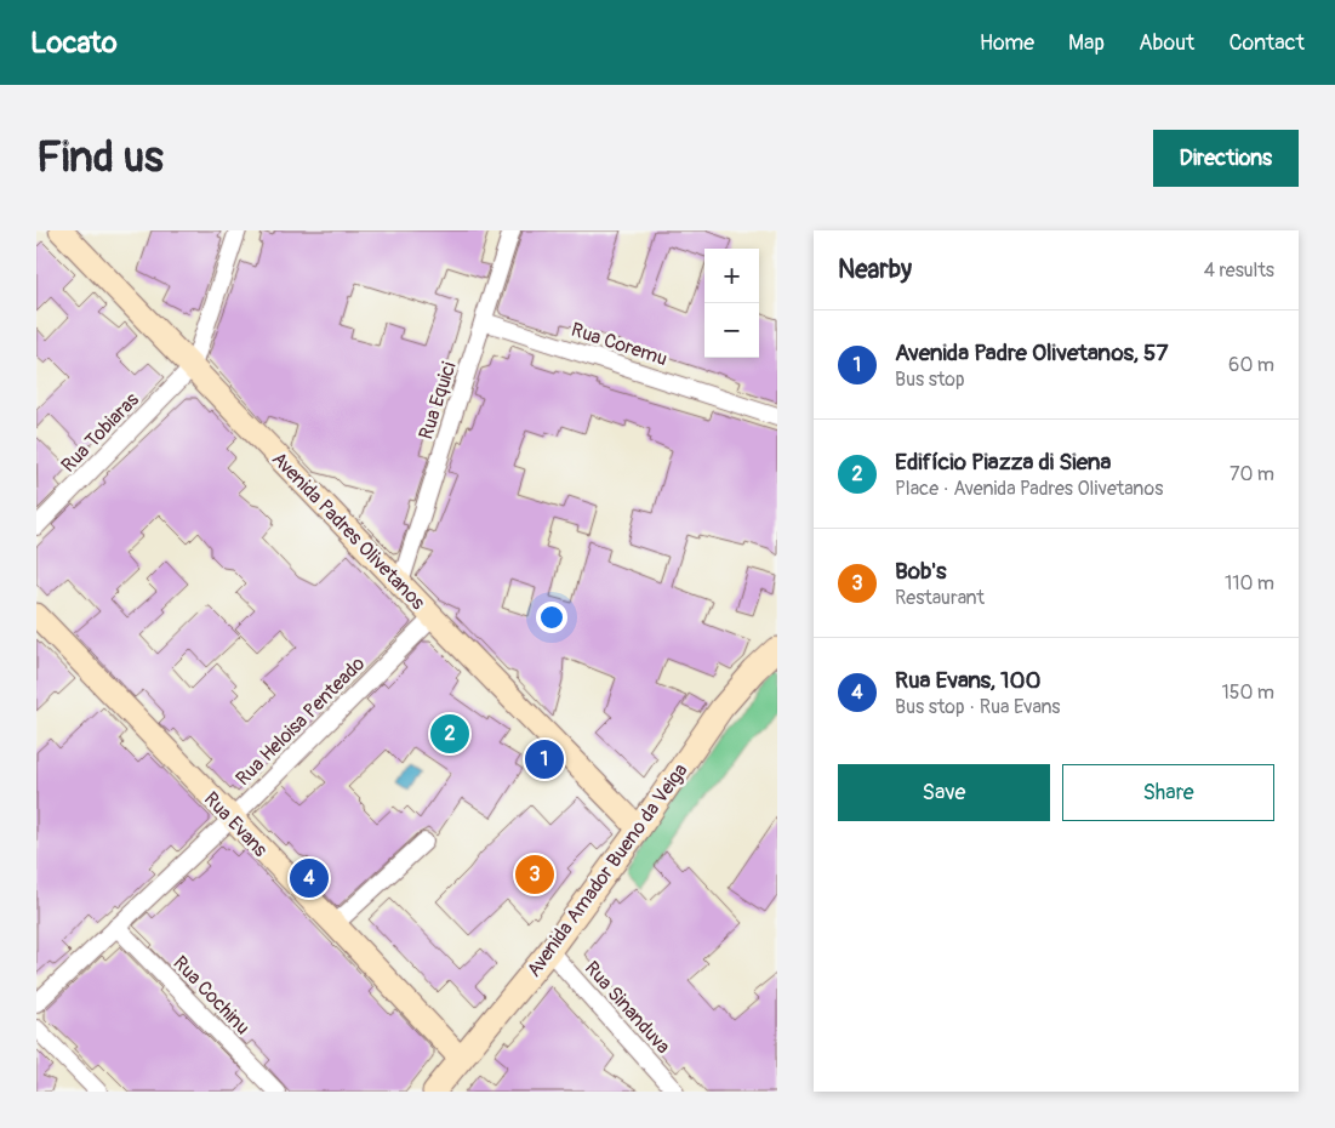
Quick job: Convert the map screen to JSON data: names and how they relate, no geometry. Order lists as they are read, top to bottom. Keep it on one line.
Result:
{"streets":{"street":["Rua Coremu","Rua Equici","Rua Tobiaras","Avenida Padres Olivetanos","Rua Heloisa Penteado","Rua Evans","Avenida Amador Bueno da Veiga","Rua Cochinu","Rua Sinanduva"]},"crossings":[["Rua Coremu","Rua Equici"],["Rua Equici","Avenida Padres Olivetanos"],["Rua Tobiaras","Avenida Padres Olivetanos"],["Avenida Padres Olivetanos","Rua Heloisa Penteado"],["Avenida Padres Olivetanos","Avenida Amador Bueno da Veiga"],["Rua Heloisa Penteado","Rua Evans"],["Rua Heloisa Penteado","Rua Cochinu"],["Rua Evans","Avenida Amador Bueno da Veiga"],["Avenida Amador Bueno da Veiga","Rua Sinanduva"]],"page":{"header":"Locato","nav":["Home","Map","About","Contact"],"buttons":["Directions",["Save","Share"]],"title":"Find us","heading":["Nearby","4 results"],"map_buttons":["+","−"],"list":[{"mark":"1","name":"Avenida Padre Olivetanos, 57","note":"Bus stop","value":"60 m"},{"mark":"2","name":"Edifício Piazza di Siena","note":"Place · Avenida Padres Olivetanos","value":"70 m"},{"mark":"3","name":"Bob's","note":"Restaurant","value":"110 m"},{"mark":"4","name":"Rua Evans, 100","note":"Bus stop · Rua Evans","value":"150 m"}],"pins":["2","1","3","4"]}}
